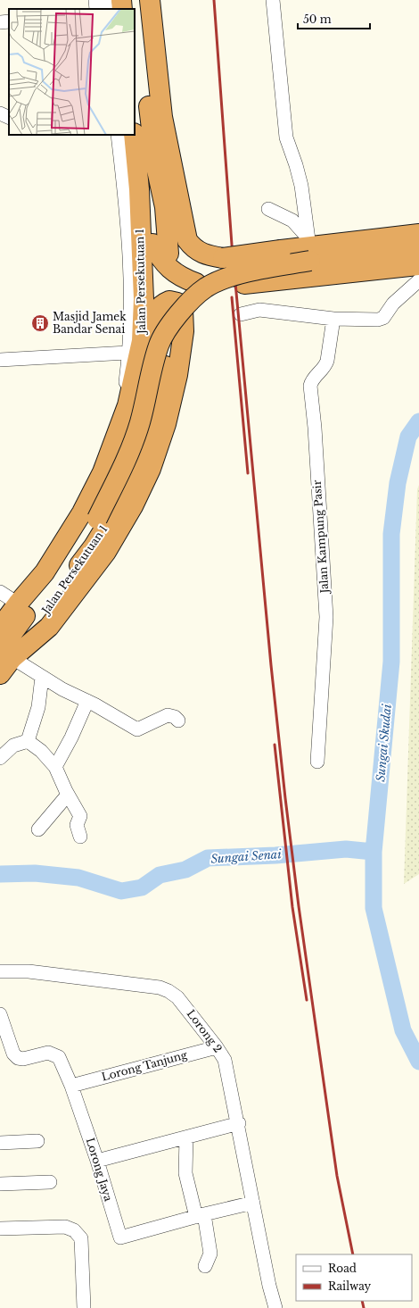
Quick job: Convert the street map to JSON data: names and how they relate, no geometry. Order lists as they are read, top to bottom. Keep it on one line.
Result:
{"streets":{"highway":["Jalan Persekutuan 1"],"street":["Jalan Kampung Pasir","Lorong 2","Lorong Tanjung","Lorong Jaya"]},"crossings":[["Lorong 2","Lorong Tanjung"],["Lorong 2","Lorong Jaya"],["Lorong Tanjung","Lorong Jaya"]],"water":["Sungai Skudai","Sungai Senai"],"places":{"building":["Masjid Jamek Bandar Senai"]},"legend":["Road","Railway"],"scale_bar":"50 m"}
